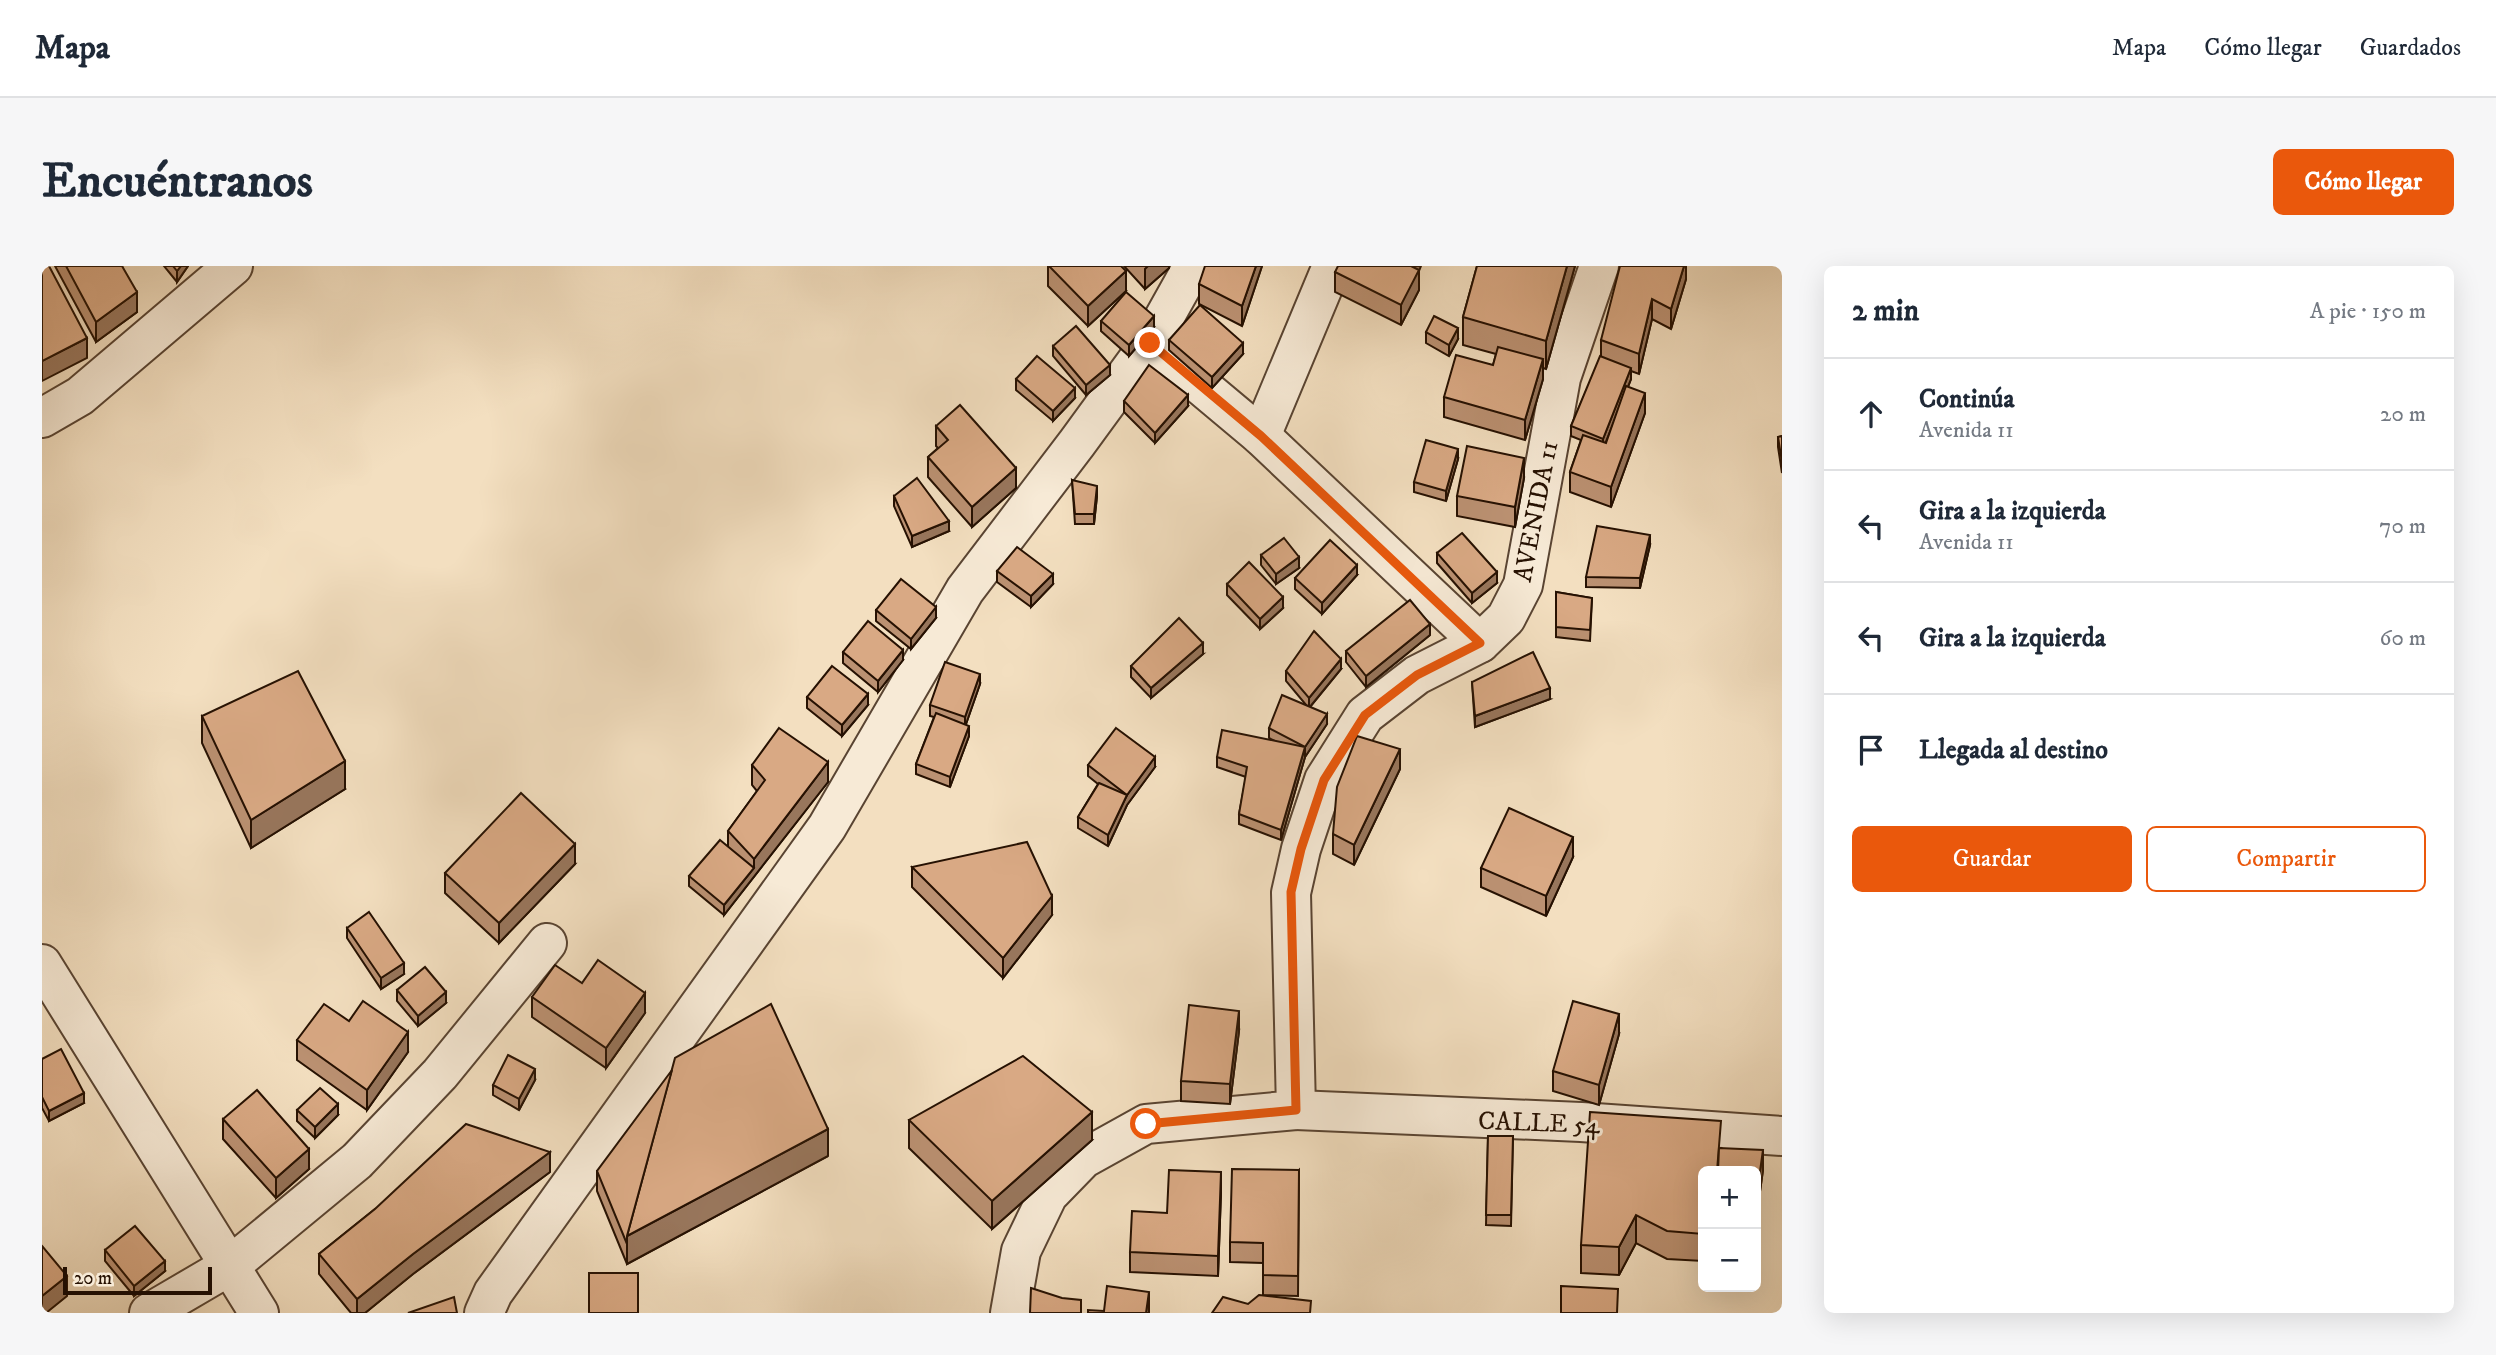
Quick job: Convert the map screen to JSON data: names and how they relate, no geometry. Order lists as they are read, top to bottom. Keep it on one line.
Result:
{"streets":{"street":["AVENIDA 11","CALLE 54"]},"crossings":[["AVENIDA 11","CALLE 54"]],"scale_bar":"20 m","page":{"header":"Mapa","nav":["Mapa","Cómo llegar","Guardados"],"buttons":["Cómo llegar",["Guardar","Compartir"]],"title":"Encuéntranos","heading":["2 min","A pie · 150 m"],"list":[["Continúa","Avenida 11","20 m"],["Gira a la izquierda","Avenida 11","70 m"],["Gira a la izquierda","60 m"],"Llegada al destino"],"map_buttons":["+","−"],"scale":"20 m"}}
